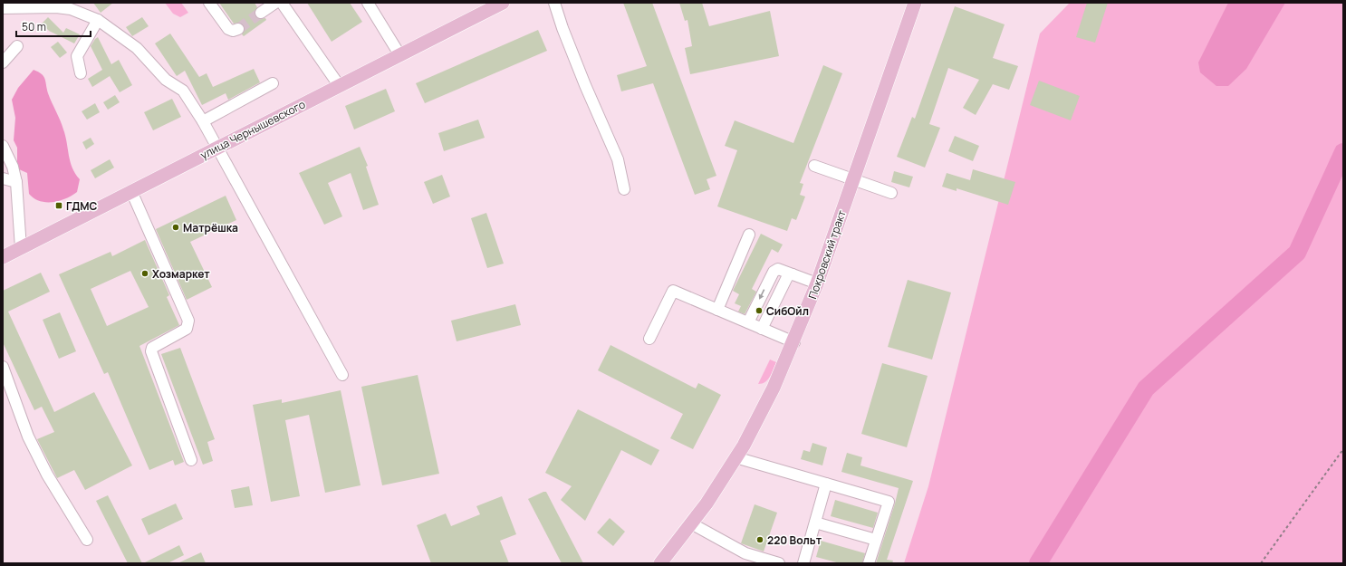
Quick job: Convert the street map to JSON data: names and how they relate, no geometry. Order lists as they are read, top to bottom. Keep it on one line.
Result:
{"streets":{"main road":["улица Чернышевского","Покровский тракт"]},"places":{"transit":["ГДМС"],"other":["Матрёшка","Хозмаркет","СибОйл","220 Вольт"]},"scale_bar":"50 m"}
